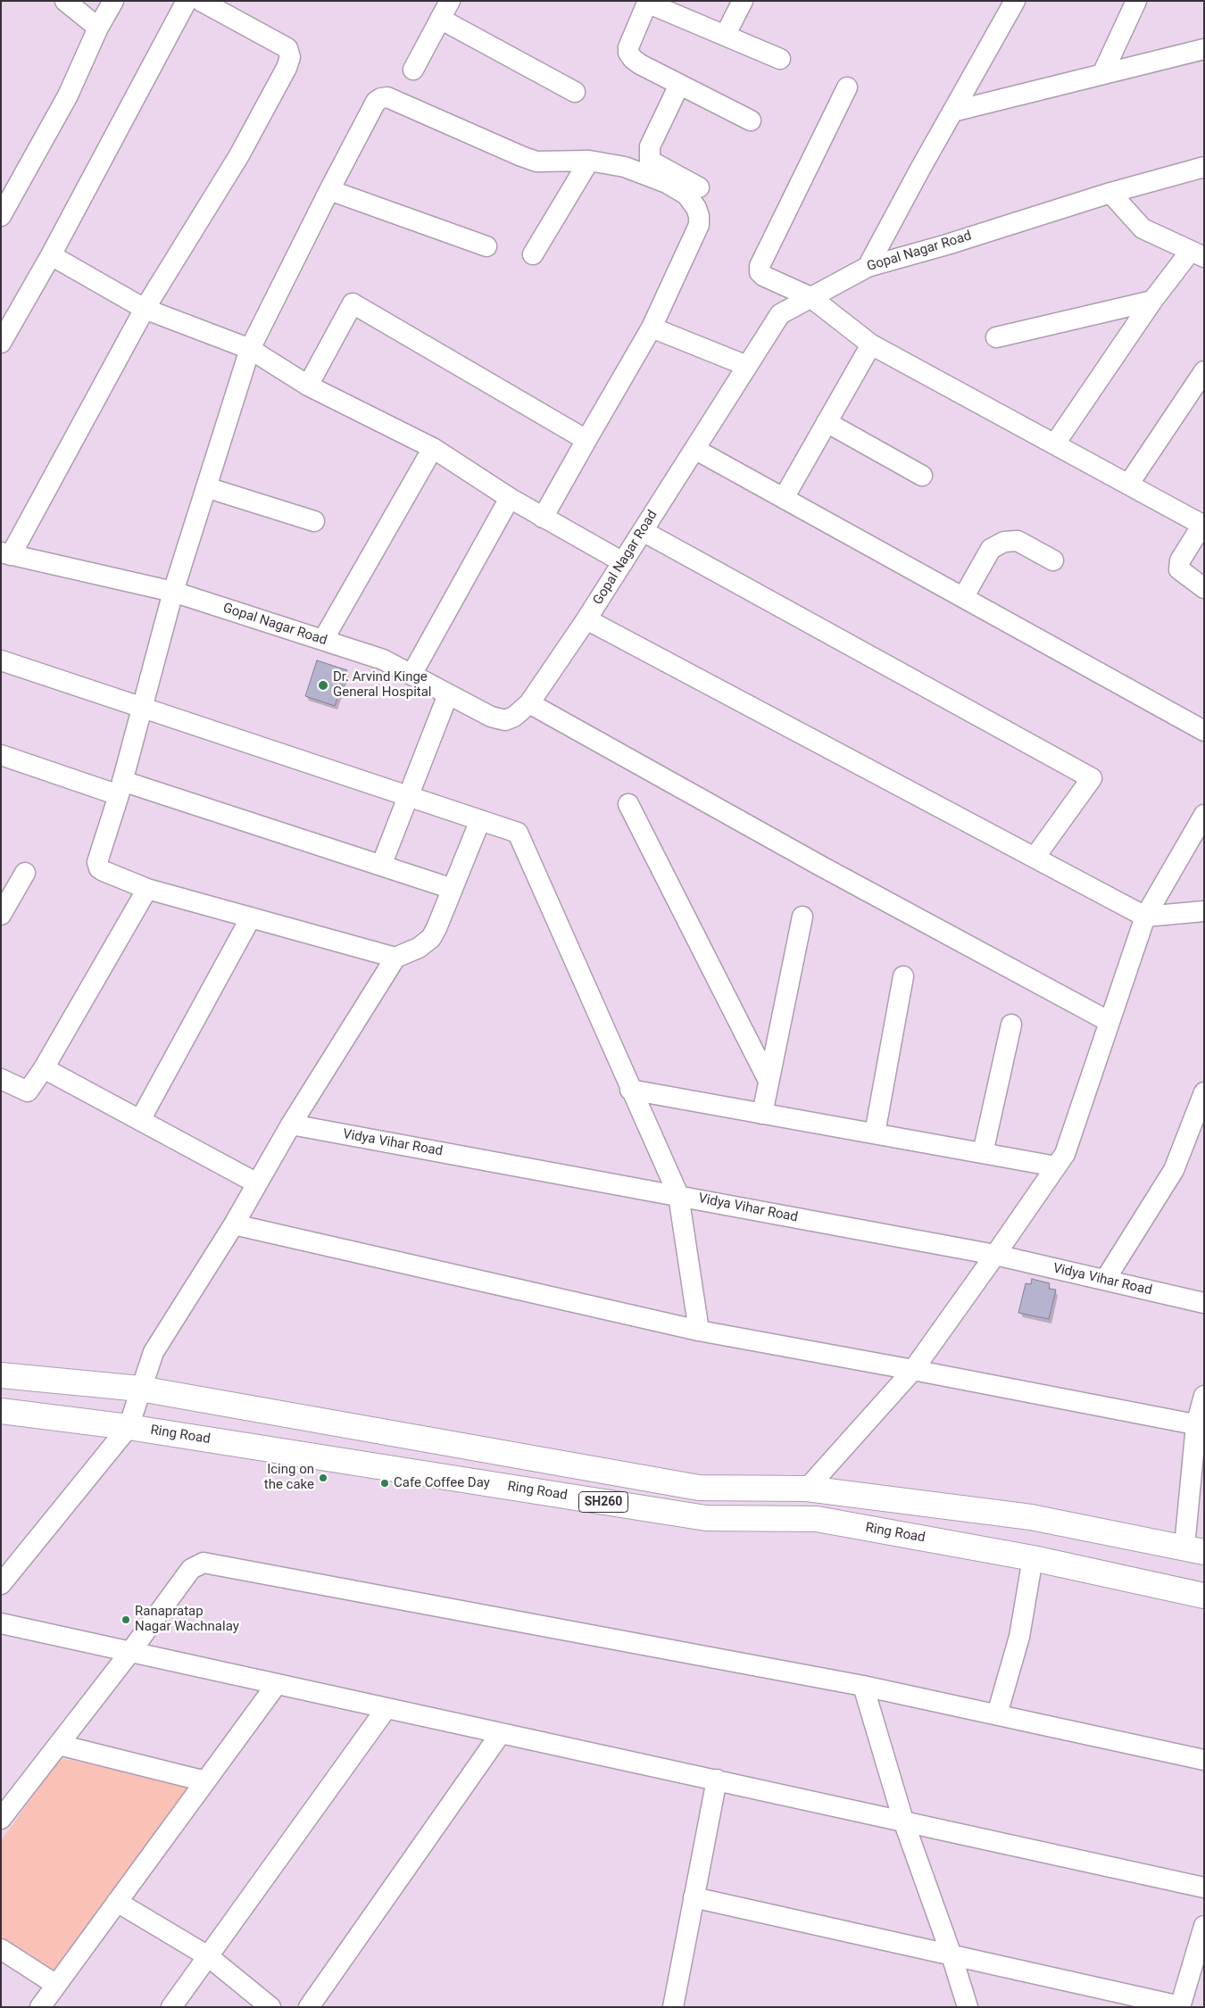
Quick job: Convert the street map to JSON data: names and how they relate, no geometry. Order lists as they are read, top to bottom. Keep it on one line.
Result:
{"streets":{"main road":["Ring Road","SH260"],"street":["Gopal Nagar Road","Vidya Vihar Road"]},"places":["Dr. Arvind Kinge General Hospital","Icing on the cake","Cafe Coffee Day","Ranapratap Nagar Wachnalay"]}
